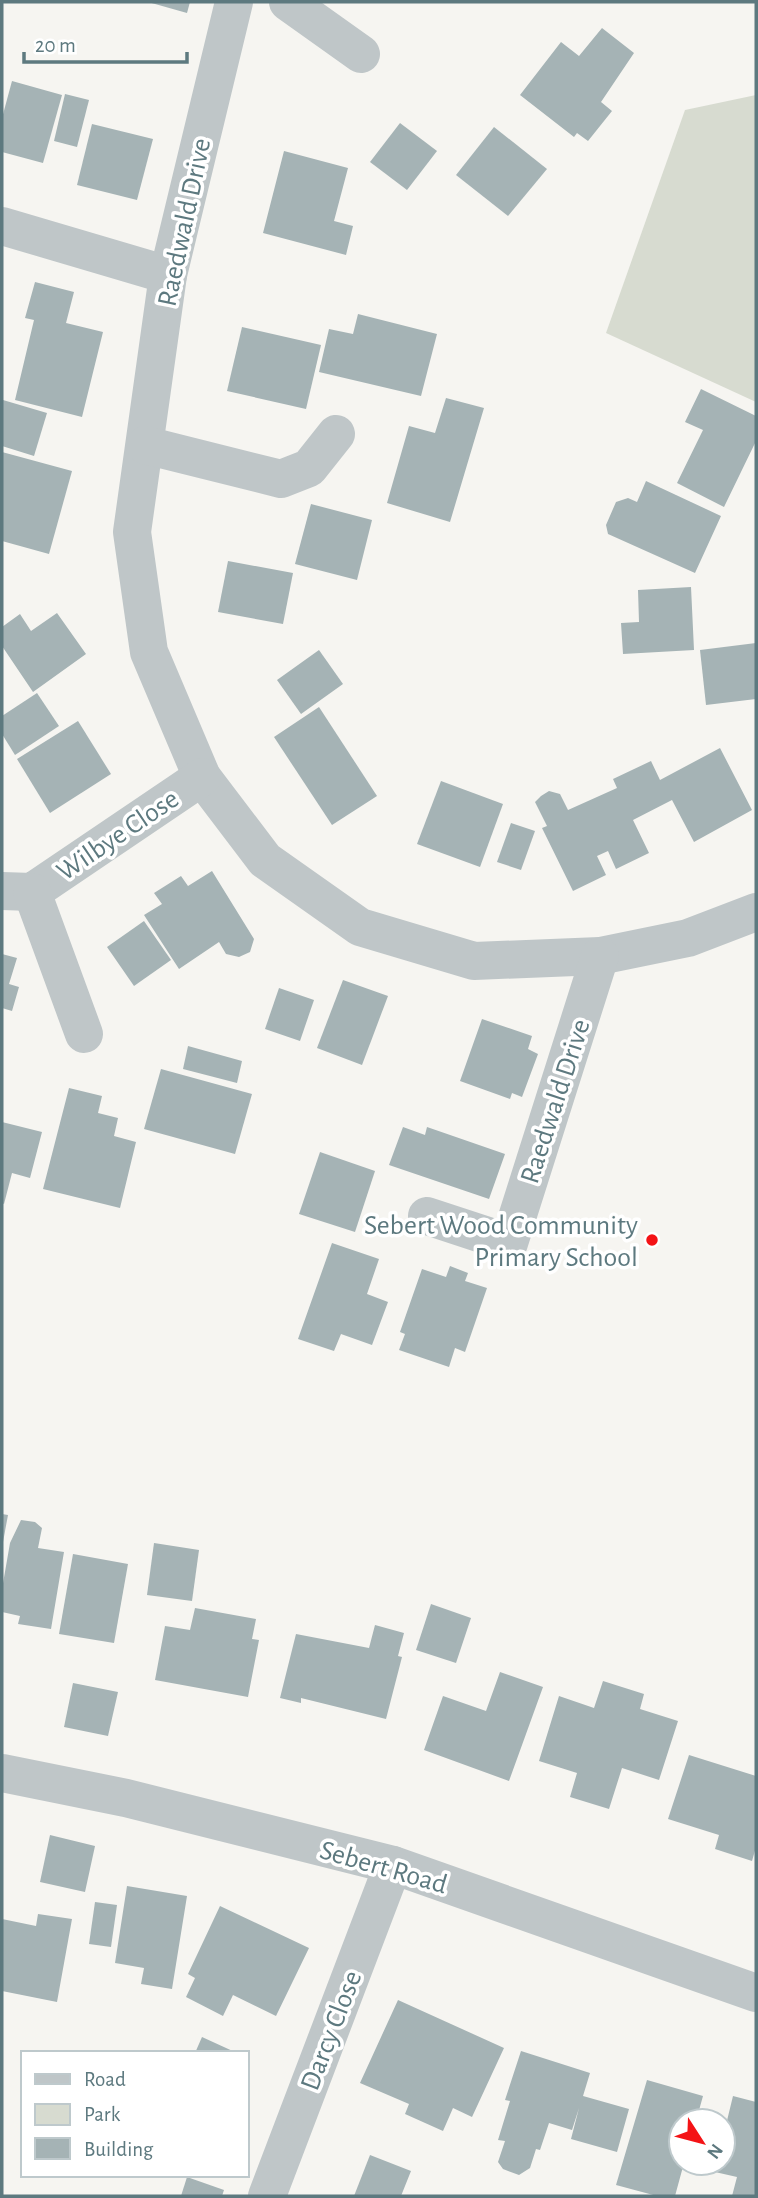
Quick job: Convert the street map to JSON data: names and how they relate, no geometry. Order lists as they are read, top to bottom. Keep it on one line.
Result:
{"streets":{"street":["Raedwald Drive","Wilbye Close","Sebert Road","Darcy Close"]},"crossings":[["Raedwald Drive","Wilbye Close"],["Sebert Road","Darcy Close"]],"places":["Sebert Wood Community Primary School"],"legend":["Road","Park","Building"],"scale_bar":"20 m","north":"bottom right"}
